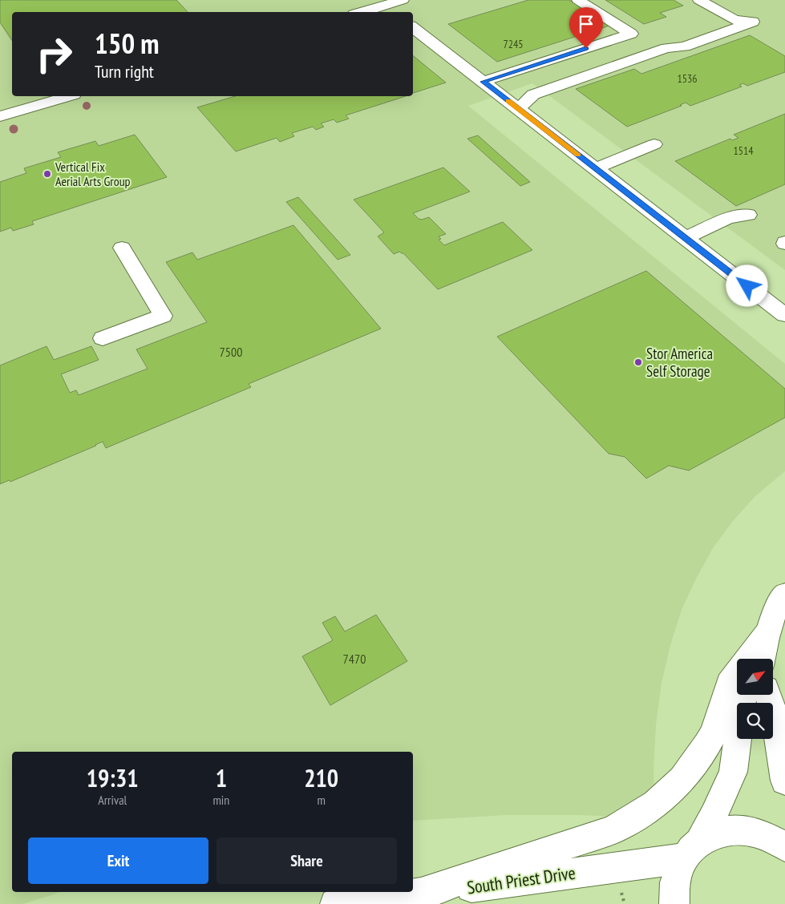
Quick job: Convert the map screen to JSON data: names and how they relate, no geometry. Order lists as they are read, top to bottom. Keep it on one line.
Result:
{"streets":{"street":["South Priest Drive"]},"places":["Vertical Fix Aerial Arts Group","Stor America Self Storage"],"house_numbers":["7245","1536","1514","7500","7470"],"north":"top right","page":{"turn":["150 m","Turn right"],"eta":["19:31","Arrival","1","min","210","m"],"buttons":["Exit","Share"]}}
